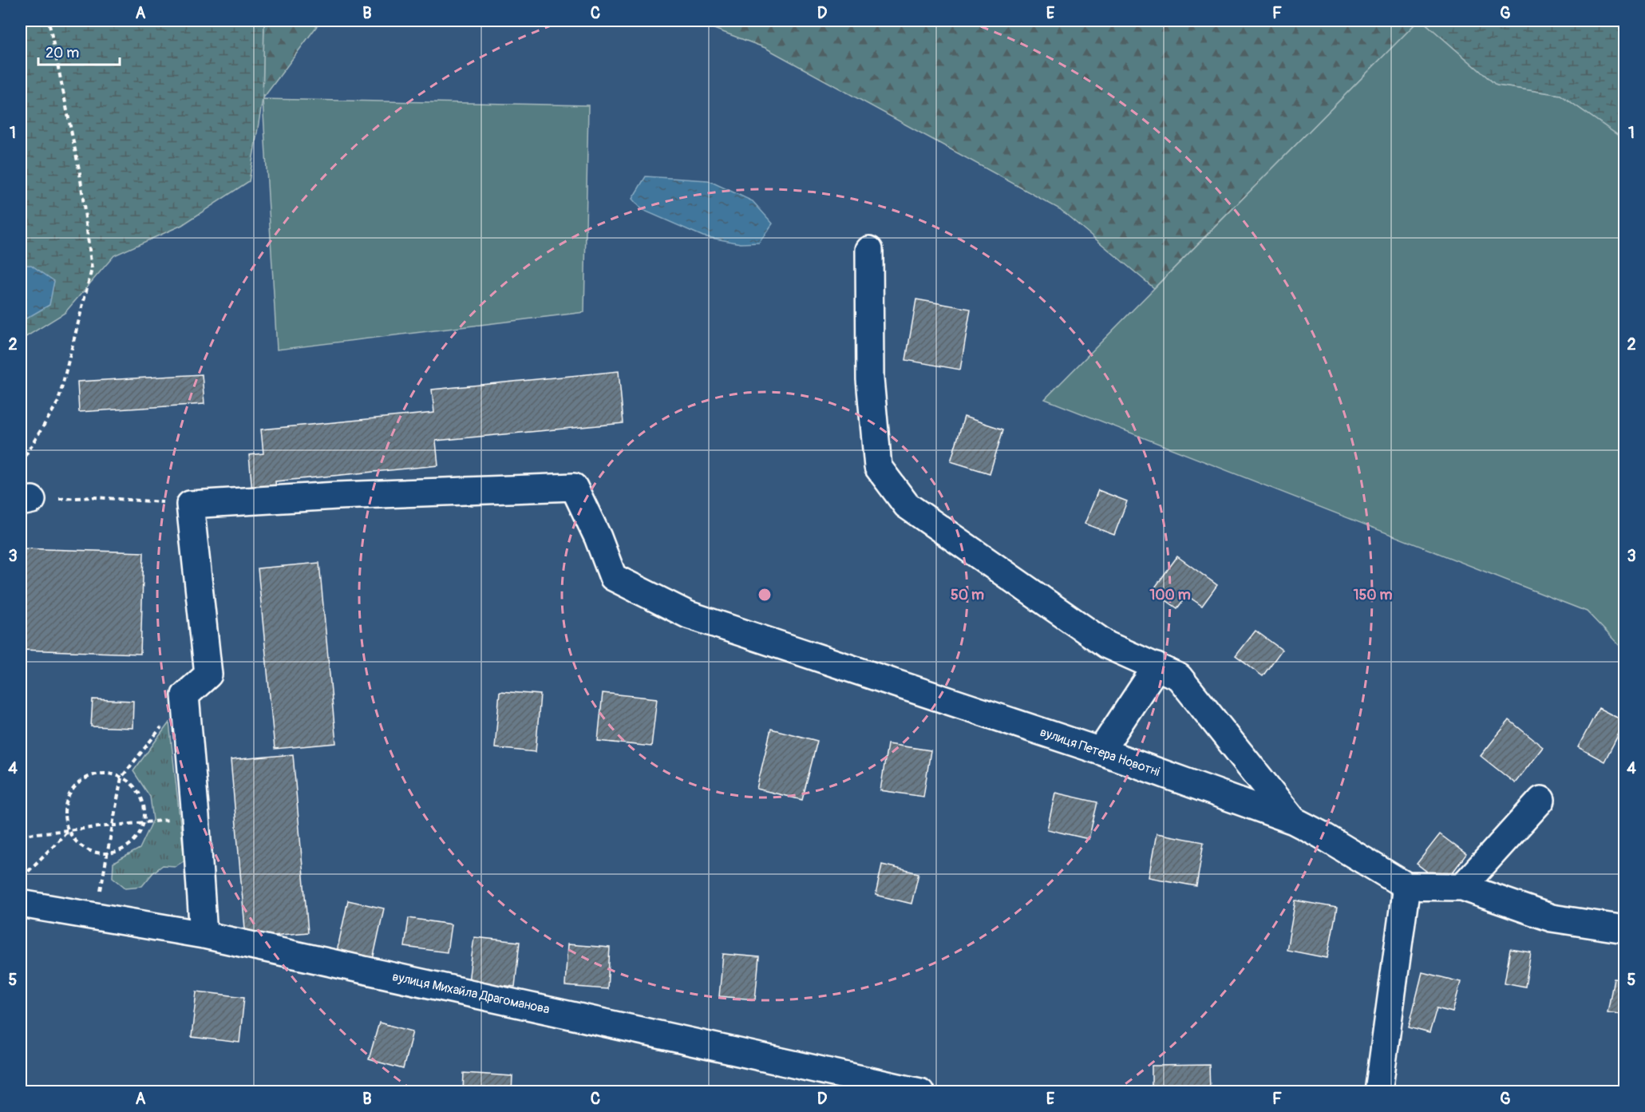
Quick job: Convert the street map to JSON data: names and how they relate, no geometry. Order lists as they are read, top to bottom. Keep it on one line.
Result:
{"streets":{"street":["вулиця Петера Новотні","вулиця Михайла Драгоманова"]},"scale_bar":"20 m","grid":{"columns":["A","B","C","D","E","F","G"],"rows":["1","2","3","4","5"]},"rings":["50 m","100 m","150 m"]}
